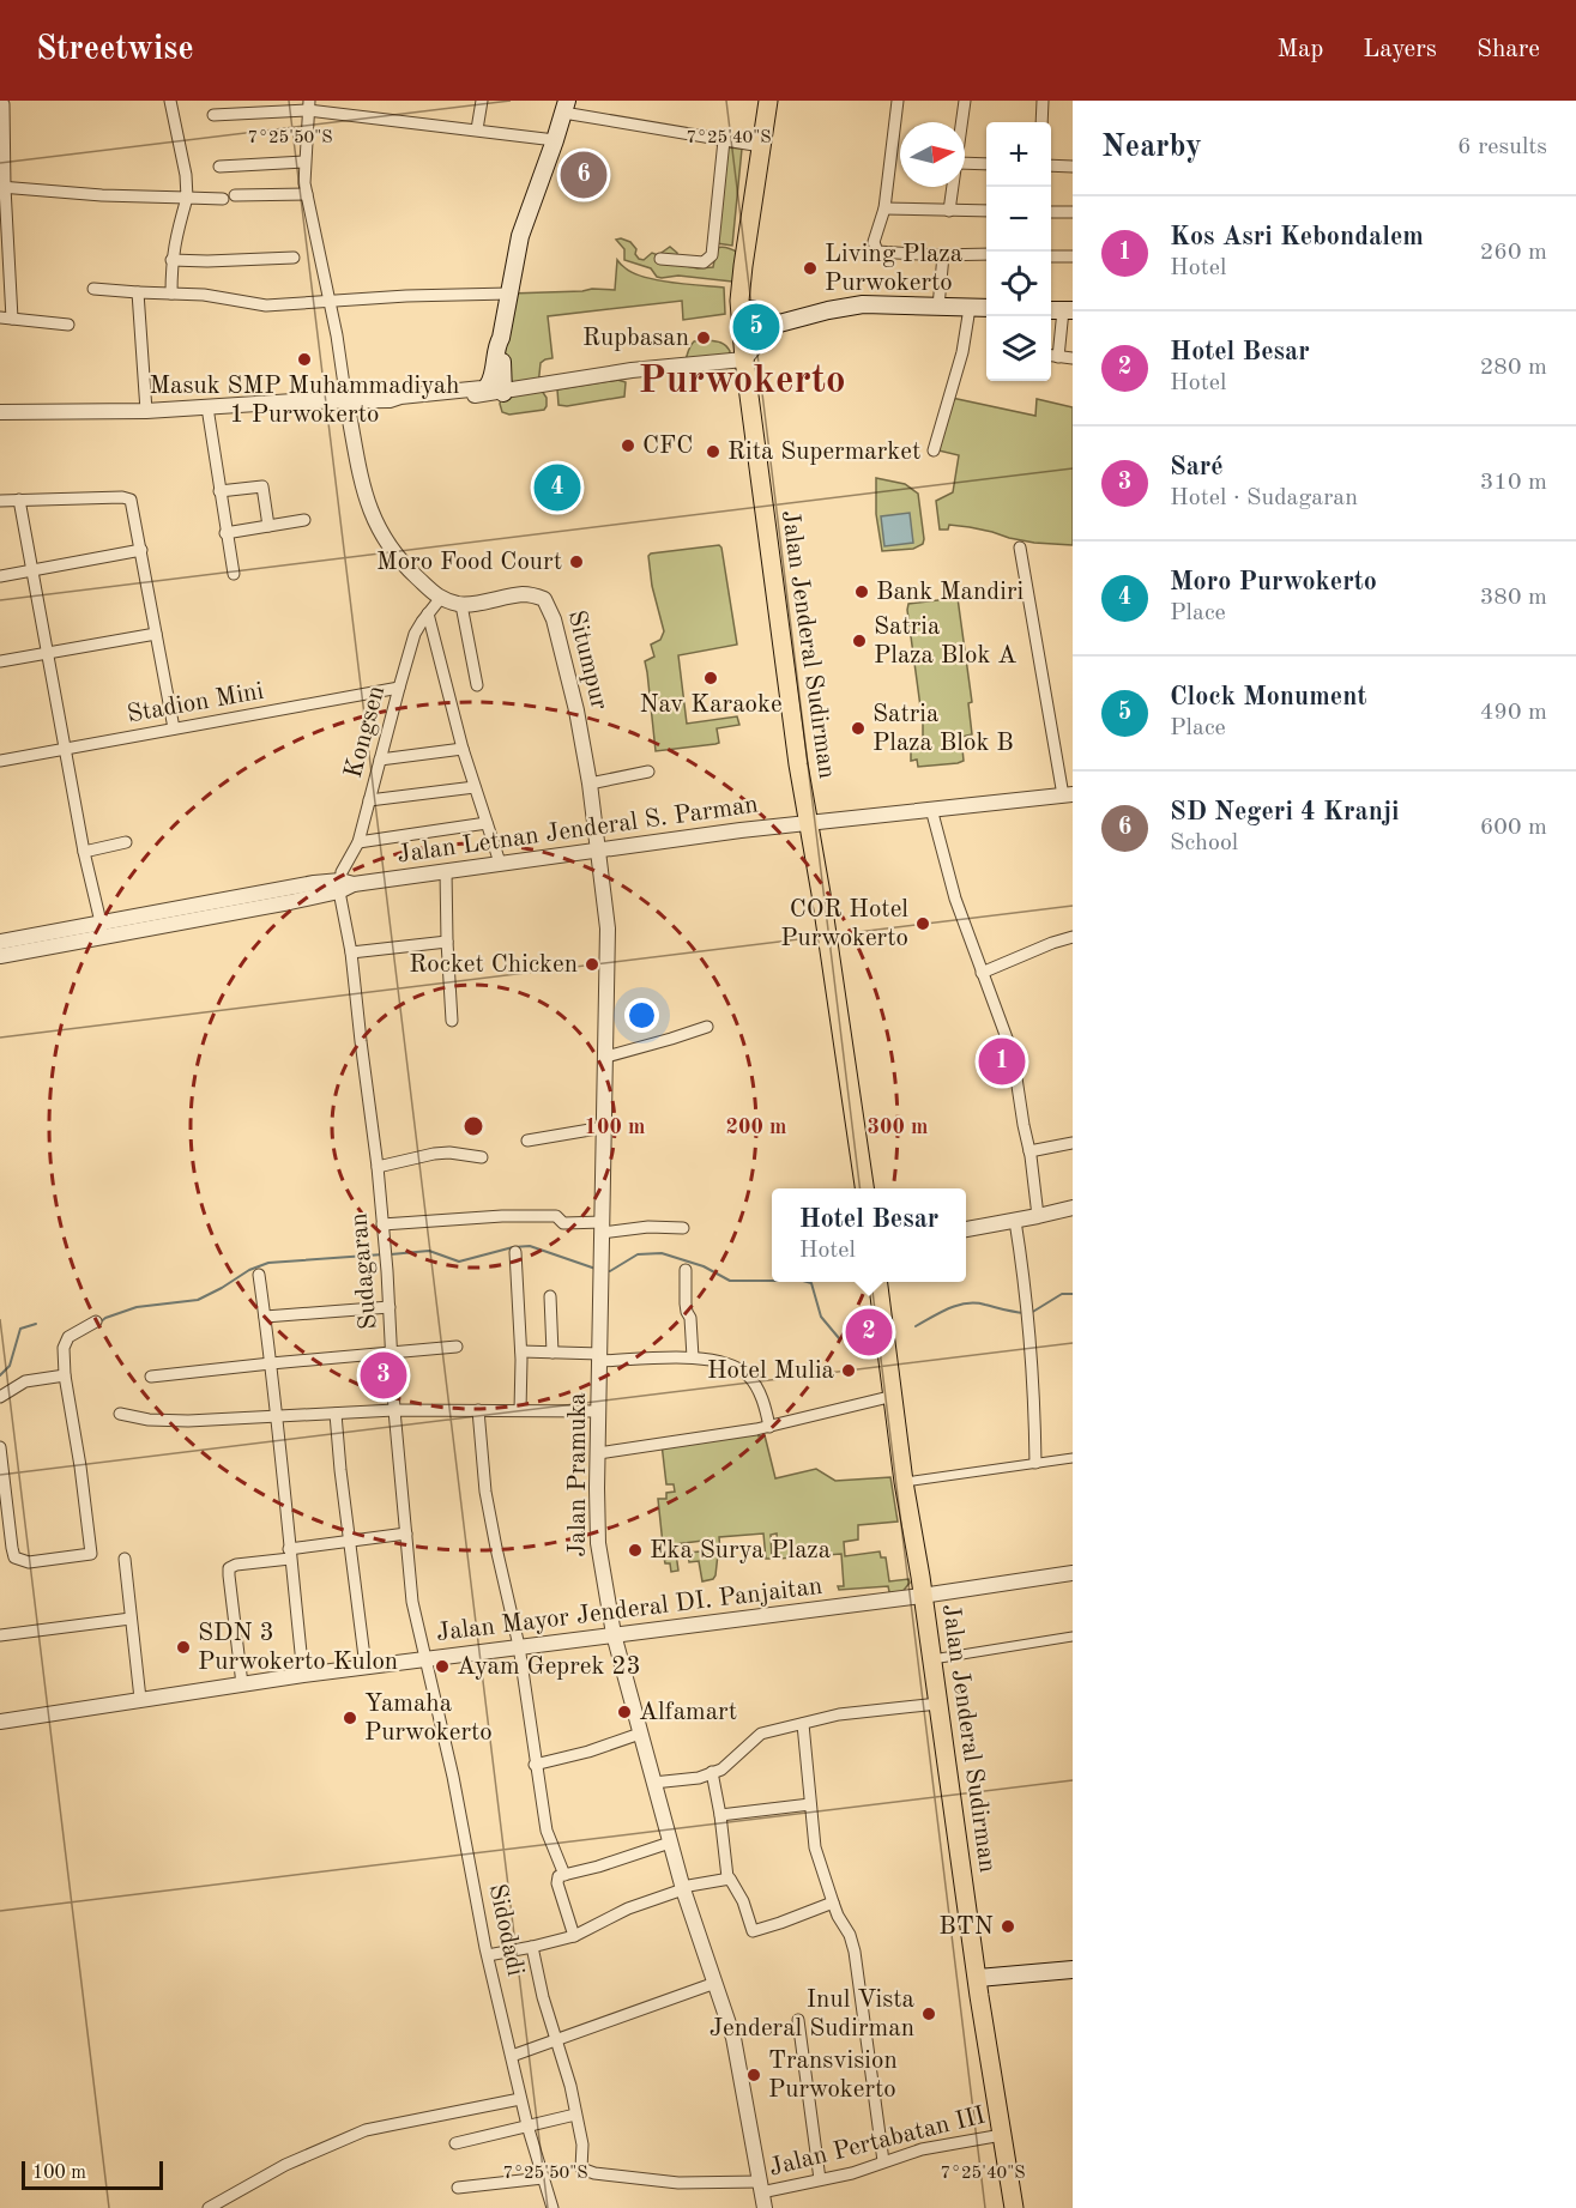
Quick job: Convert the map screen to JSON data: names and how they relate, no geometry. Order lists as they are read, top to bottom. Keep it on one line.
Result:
{"streets":{"main road":["Jalan Jenderal Sudirman"],"street":["Situmpur","Stadion Mini","Kongsen","Jalan Letnan Jenderal S. Parman","Sudagaran","Jalan Pramuka","Jalan Mayor Jenderal DI. Panjaitan","Sidodadi","Jalan Pertabatan III"]},"crossings":[["Jalan Jenderal Sudirman","Jalan Letnan Jenderal S. Parman"],["Jalan Jenderal Sudirman","Jalan Mayor Jenderal DI. Panjaitan"],["Jalan Jenderal Sudirman","Jalan Pertabatan III"],["Situmpur","Kongsen"],["Situmpur","Jalan Letnan Jenderal S. Parman"],["Situmpur","Jalan Pramuka"],["Stadion Mini","Kongsen"],["Kongsen","Jalan Letnan Jenderal S. Parman"],["Kongsen","Sudagaran"],["Jalan Letnan Jenderal S. Parman","Sudagaran"],["Jalan Letnan Jenderal S. Parman","Jalan Pramuka"],["Sudagaran","Jalan Mayor Jenderal DI. Panjaitan"],["Sudagaran","Sidodadi"],["Jalan Pramuka","Jalan Mayor Jenderal DI. Panjaitan"],["Jalan Pramuka","Jalan Pertabatan III"],["Jalan Mayor Jenderal DI. Panjaitan","Sidodadi"]],"districts":["Purwokerto"],"places":["Living Plaza Purwokerto","Rupbasan","Masuk SMP Muhammadiyah 1 Purwokerto","CFC","Rita Supermarket","Moro Food Court","Bank Mandiri","Satria Plaza Blok A","Nav Karaoke","Satria Plaza Blok B","COR Hotel Purwokerto","Rocket Chicken","Hotel Mulia","Eka Surya Plaza","SDN 3 Purwokerto Kulon","Ayam Geprek 23","Alfamart","Yamaha Purwokerto","BTN","Inul Vista Jenderal Sudirman","Transvision Purwokerto"],"scale_bar":"100 m","north":"right","page":{"header":"Streetwise","nav":["Map","Layers","Share"],"heading":["Nearby","6 results"],"map_buttons":["+","−"],"pins":["6","5","4","1","2","3"],"list":[{"mark":"1","name":"Kos Asri Kebondalem","note":"Hotel","value":"260 m"},{"mark":"2","name":"Hotel Besar","note":"Hotel","value":"280 m"},{"mark":"3","name":"Saré","note":"Hotel · Sudagaran","value":"310 m"},{"mark":"4","name":"Moro Purwokerto","note":"Place","value":"380 m"},{"mark":"5","name":"Clock Monument","note":"Place","value":"490 m"},{"mark":"6","name":"SD Negeri 4 Kranji","note":"School","value":"600 m"}],"popup":["Hotel Besar","Hotel"],"scale":"100 m"},"coordinates":["7°25'50\"S","7°25'40\"S"],"rings":["100 m","200 m","300 m"]}
